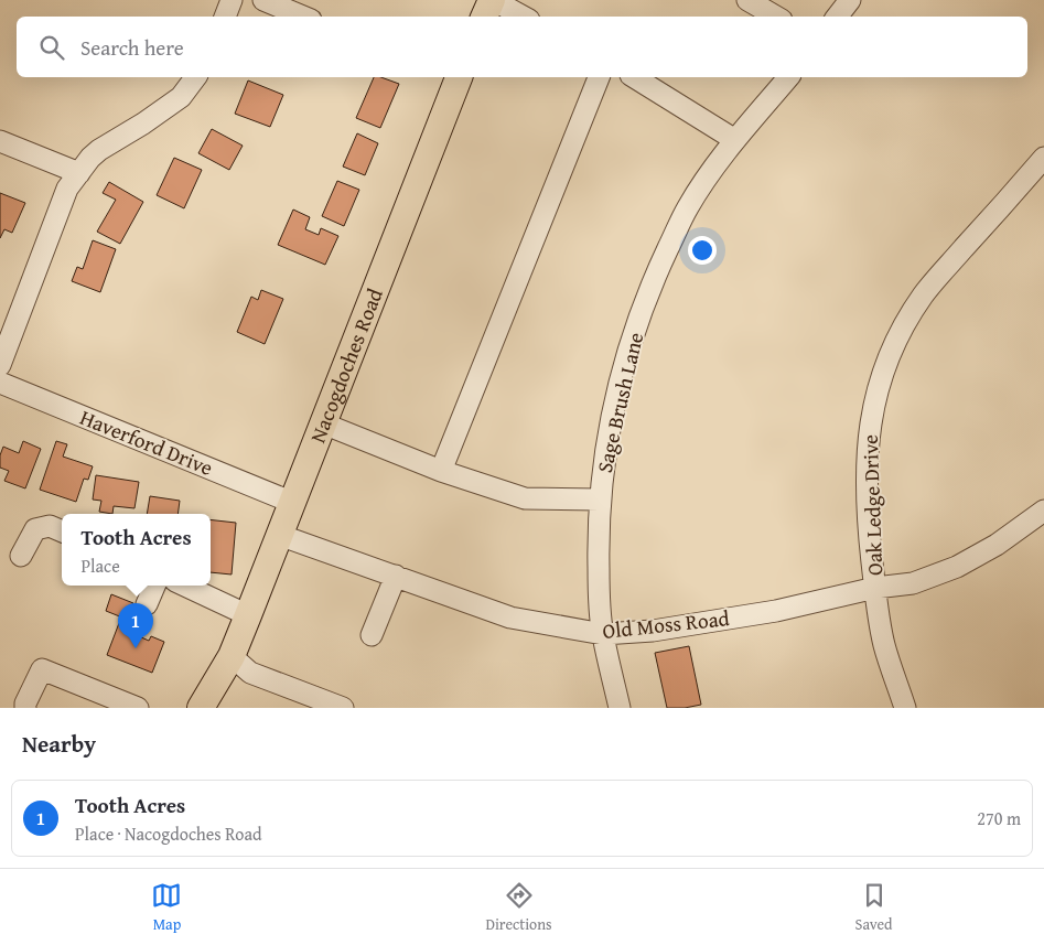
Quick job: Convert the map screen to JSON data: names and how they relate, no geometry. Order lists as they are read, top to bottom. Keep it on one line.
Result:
{"streets":{"main road":["Nacogdoches Road"],"street":["Sage Brush Lane","Haverford Drive","Oak Ledge Drive","Old Moss Road"]},"crossings":[["Nacogdoches Road","Haverford Drive"],["Nacogdoches Road","Old Moss Road"],["Sage Brush Lane","Old Moss Road"],["Oak Ledge Drive","Old Moss Road"]],"page":{"search":"Search here","popup":["Tooth Acres","Place"],"pins":"1","heading":"Nearby","list":[{"mark":"1","name":"Tooth Acres","note":"Place · Nacogdoches Road","value":"270 m"}],"nav":["Map","Directions","Saved"]}}
